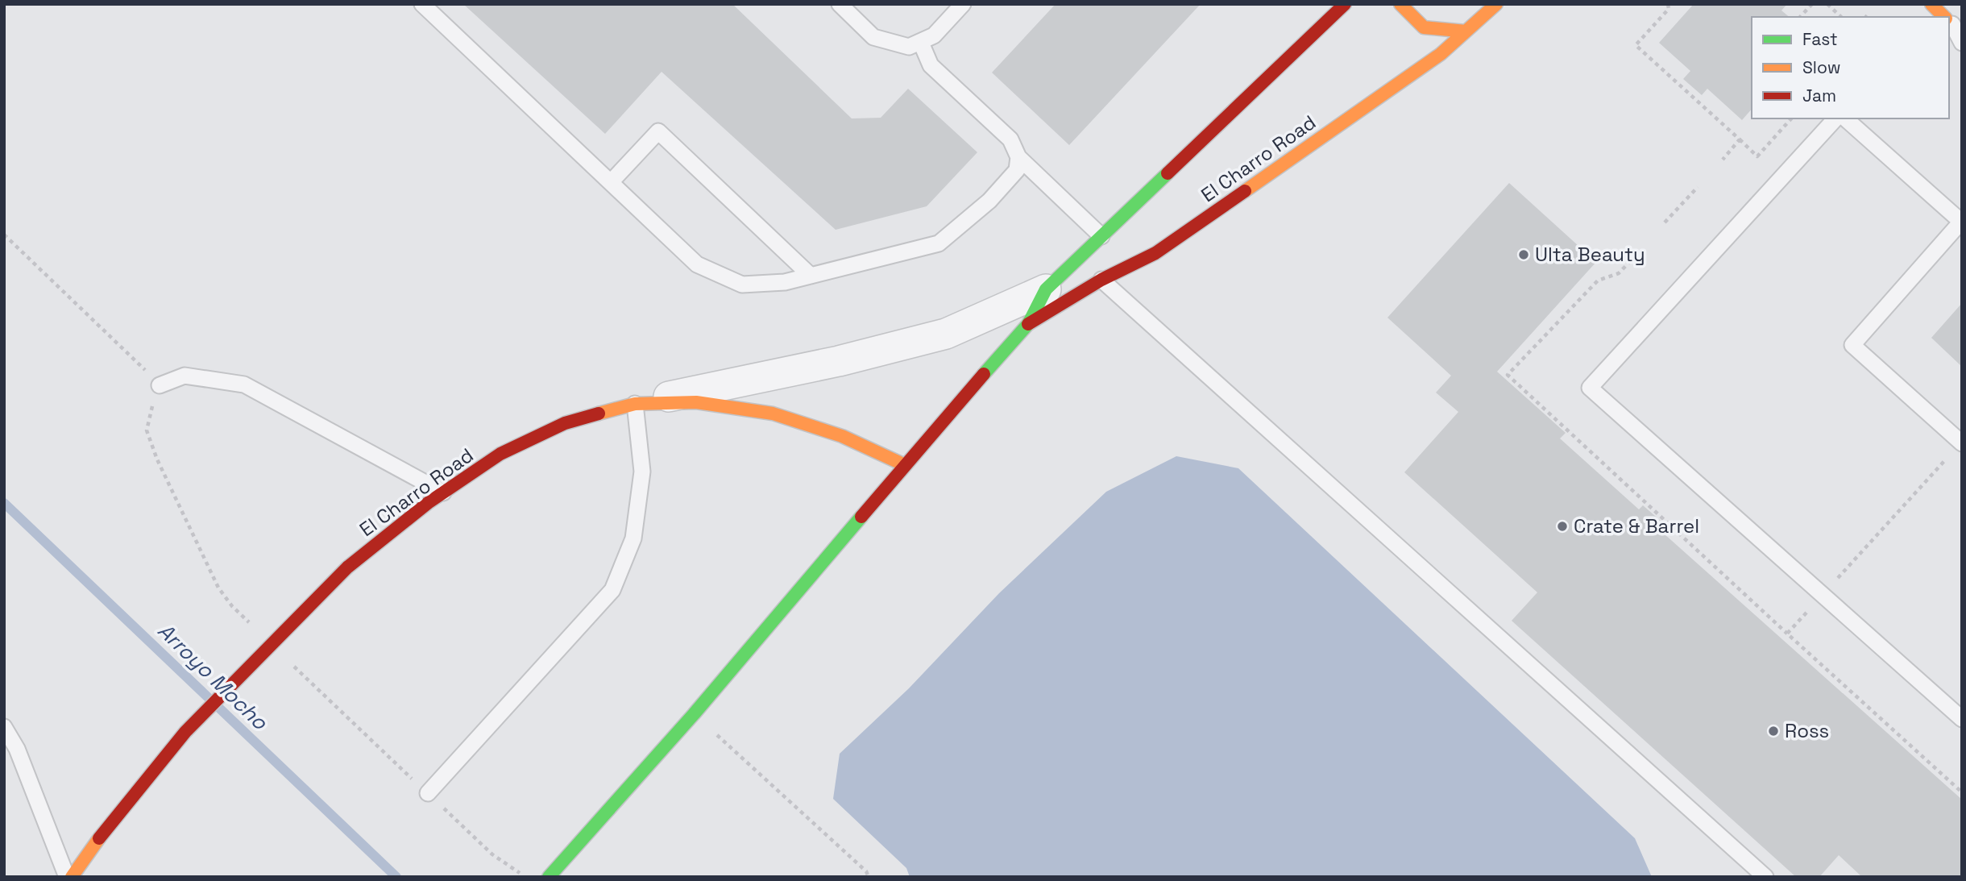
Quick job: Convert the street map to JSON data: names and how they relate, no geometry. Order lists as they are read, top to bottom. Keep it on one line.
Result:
{"streets":{"street":["El Charro Road"]},"water":["Arroyo Mocho"],"places":["Ulta Beauty","Crate & Barrel","Ross"],"legend":["Fast","Slow","Jam"]}
